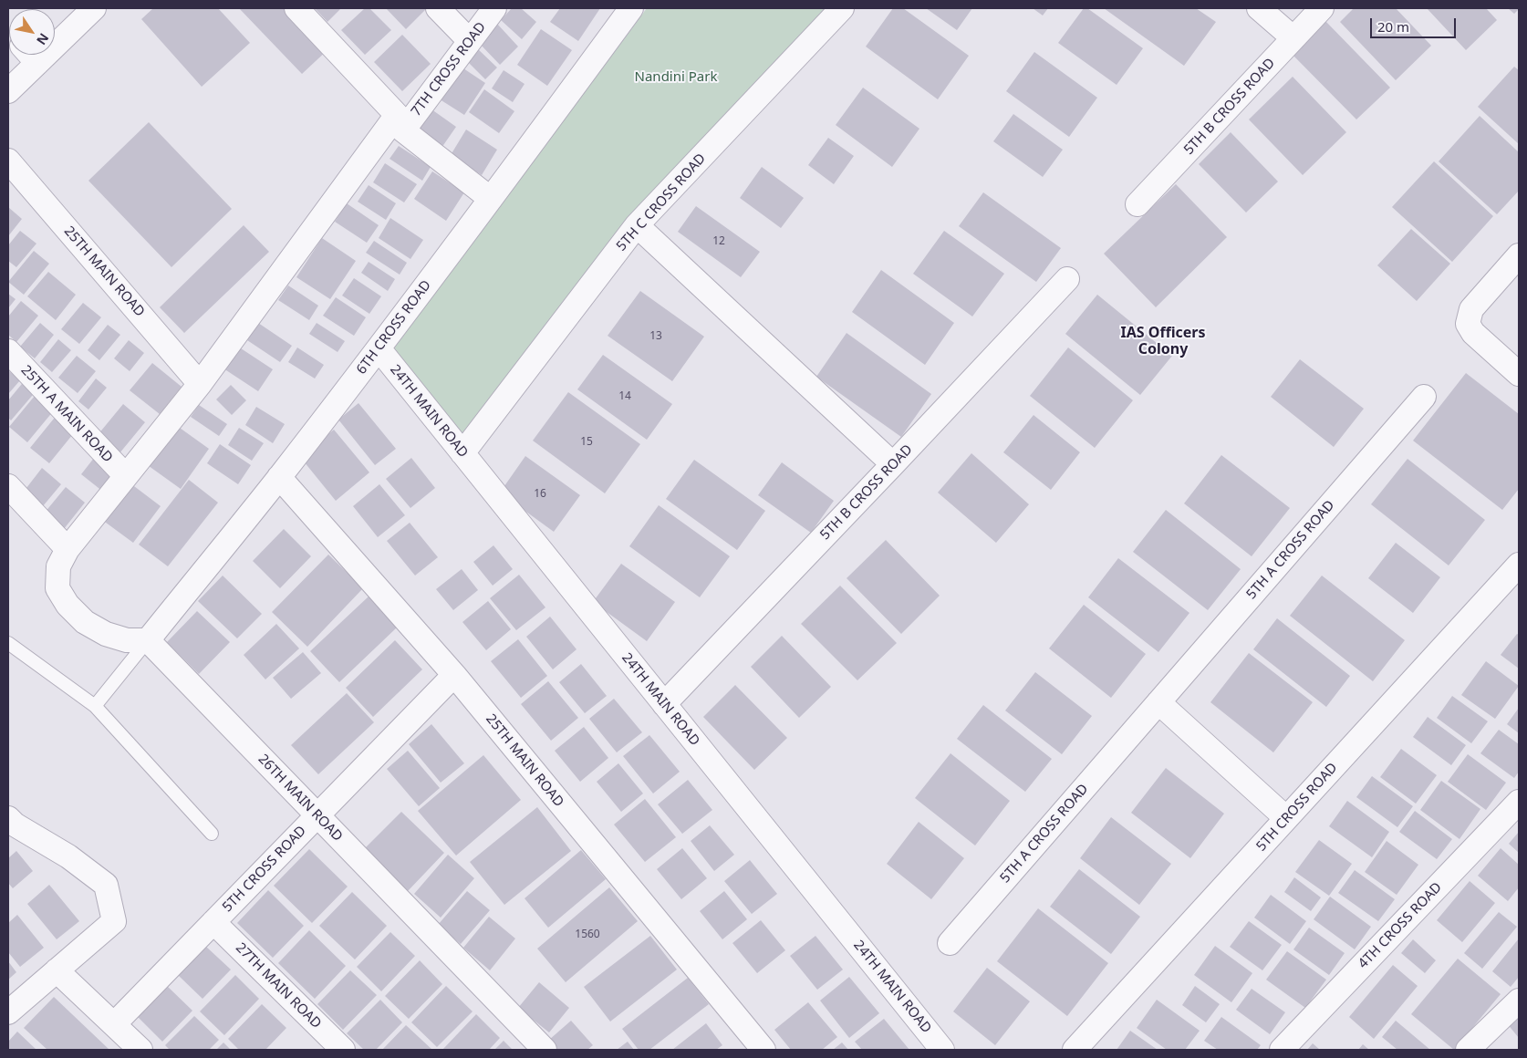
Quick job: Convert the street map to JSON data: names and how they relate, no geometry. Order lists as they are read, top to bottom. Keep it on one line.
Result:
{"streets":{"street":["7TH CROSS ROAD","5TH B CROSS ROAD","5TH C CROSS ROAD","25TH MAIN ROAD","6TH CROSS ROAD","24TH MAIN ROAD","25TH A MAIN ROAD","5TH A CROSS ROAD","26TH MAIN ROAD","5TH CROSS ROAD","4TH CROSS ROAD","27TH MAIN ROAD"]},"crossings":[["5TH B CROSS ROAD","24TH MAIN ROAD"],["5TH C CROSS ROAD","24TH MAIN ROAD"],["25TH MAIN ROAD","6TH CROSS ROAD"],["25TH MAIN ROAD","5TH CROSS ROAD"],["6TH CROSS ROAD","24TH MAIN ROAD"],["6TH CROSS ROAD","26TH MAIN ROAD"],["26TH MAIN ROAD","5TH CROSS ROAD"],["5TH CROSS ROAD","27TH MAIN ROAD"]],"districts":["IAS Officers Colony"],"parks":["Nandini Park"],"house_numbers":["12","13","14","15","16","1560"],"scale_bar":"20 m","north":"bottom right"}
